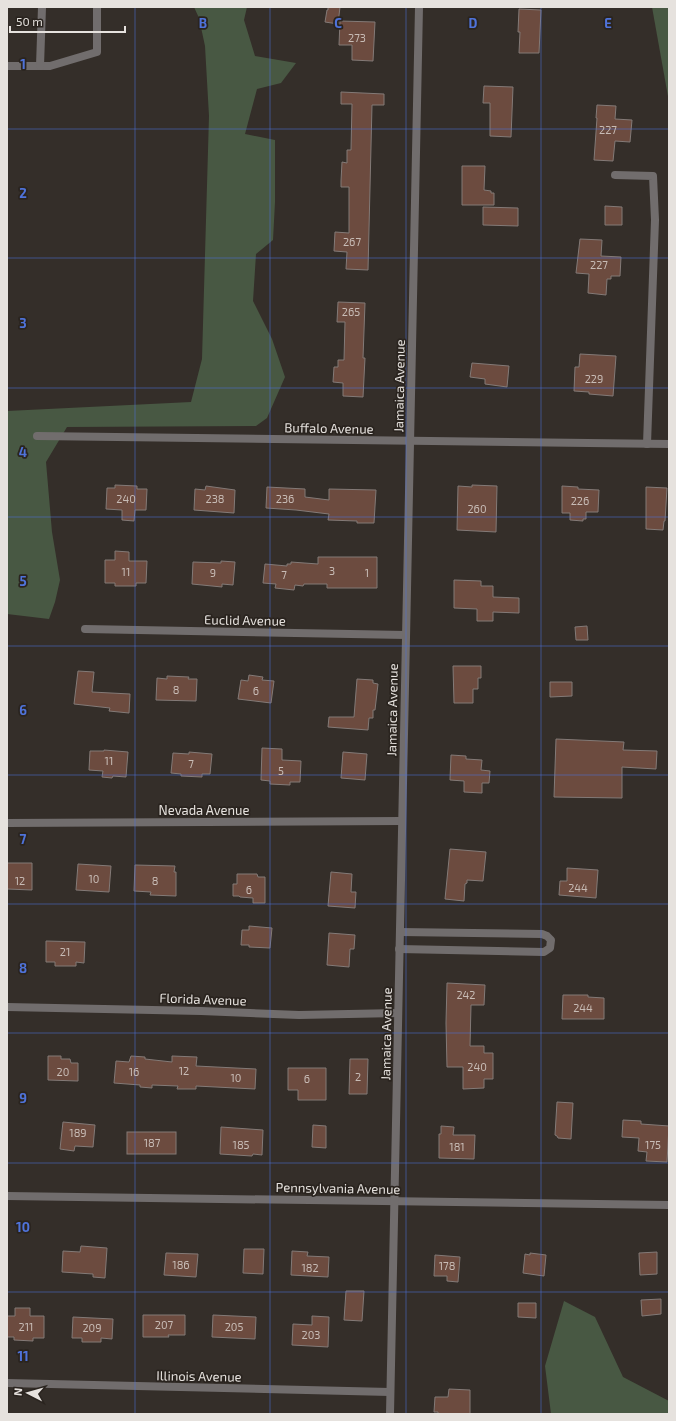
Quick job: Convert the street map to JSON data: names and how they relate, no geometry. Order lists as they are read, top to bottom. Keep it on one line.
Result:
{"streets":{"street":["Jamaica Avenue","Buffalo Avenue","Euclid Avenue","Nevada Avenue","Florida Avenue","Pennsylvania Avenue","Illinois Avenue"]},"crossings":[["Jamaica Avenue","Buffalo Avenue"],["Jamaica Avenue","Euclid Avenue"],["Jamaica Avenue","Nevada Avenue"],["Jamaica Avenue","Florida Avenue"],["Jamaica Avenue","Pennsylvania Avenue"],["Jamaica Avenue","Illinois Avenue"]],"house_numbers":["273","227","267","227","265","229","240","238","236","226","260","3","11","9","1","7","8","6","11","7","5","10","12","8","244","6","21","242","244","240","12","20","16","2","10","6","189","187","185","175","181","186","178","182","207","211","205","209","203"],"scale_bar":"50 m","north":"left","grid":{"columns":["B","C","D","E"],"rows":["1","2","3","4","5","6","7","8","9","10","11"]}}
